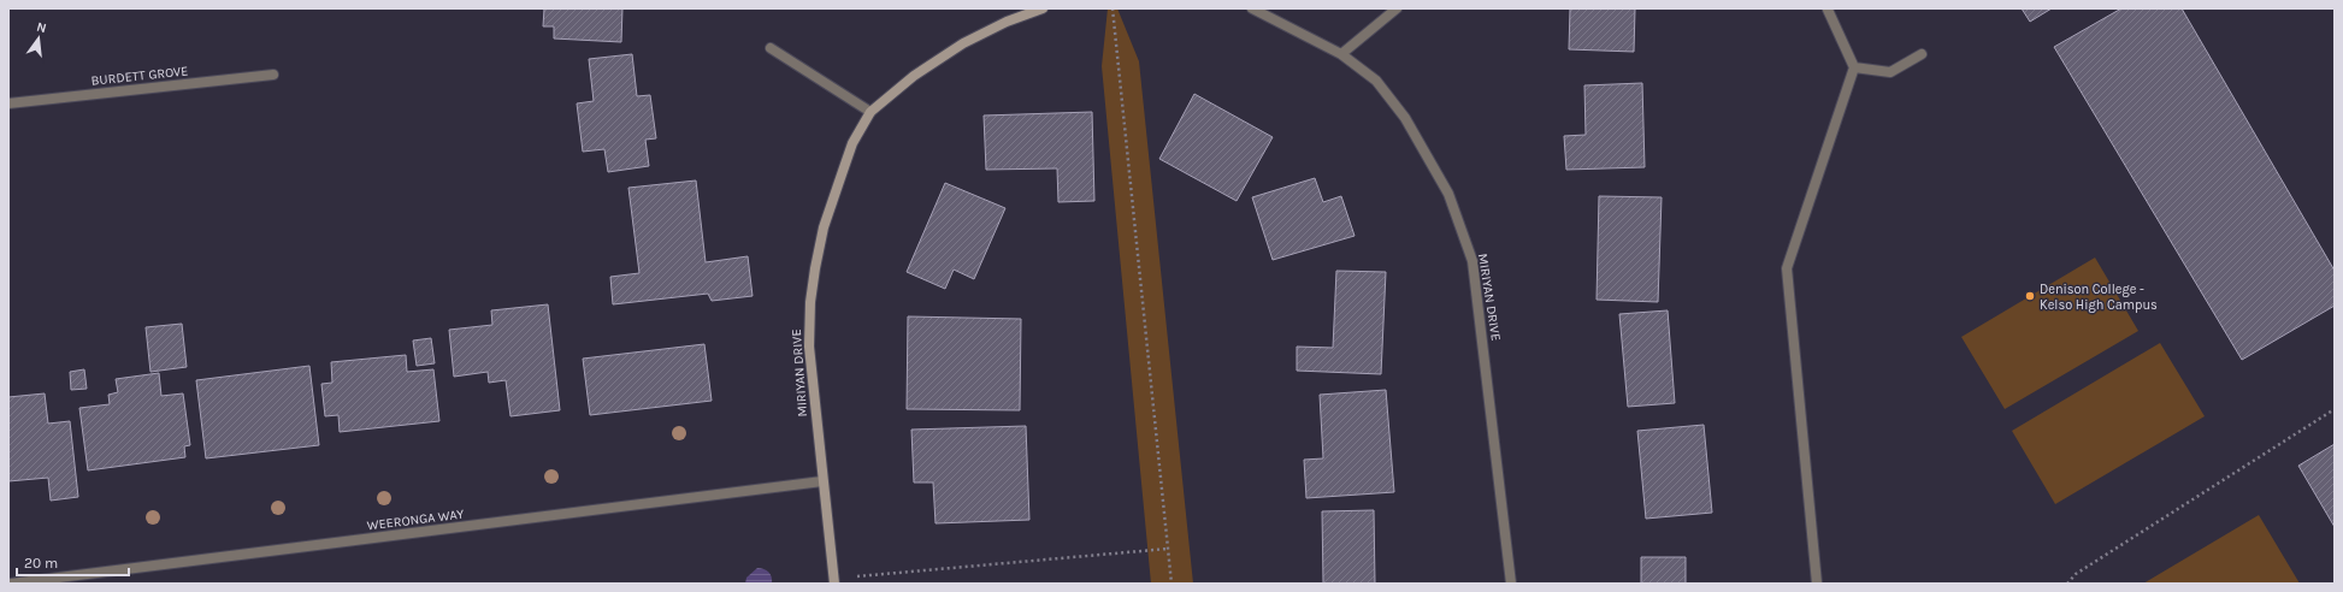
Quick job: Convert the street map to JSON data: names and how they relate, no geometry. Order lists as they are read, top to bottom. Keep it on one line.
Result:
{"streets":{"street":["BURDETT GROVE","MIRIYAN DRIVE","WEERONGA WAY"]},"crossings":[["MIRIYAN DRIVE","WEERONGA WAY"]],"places":["Denison College - Kelso High Campus"],"scale_bar":"20 m","north":"top"}
